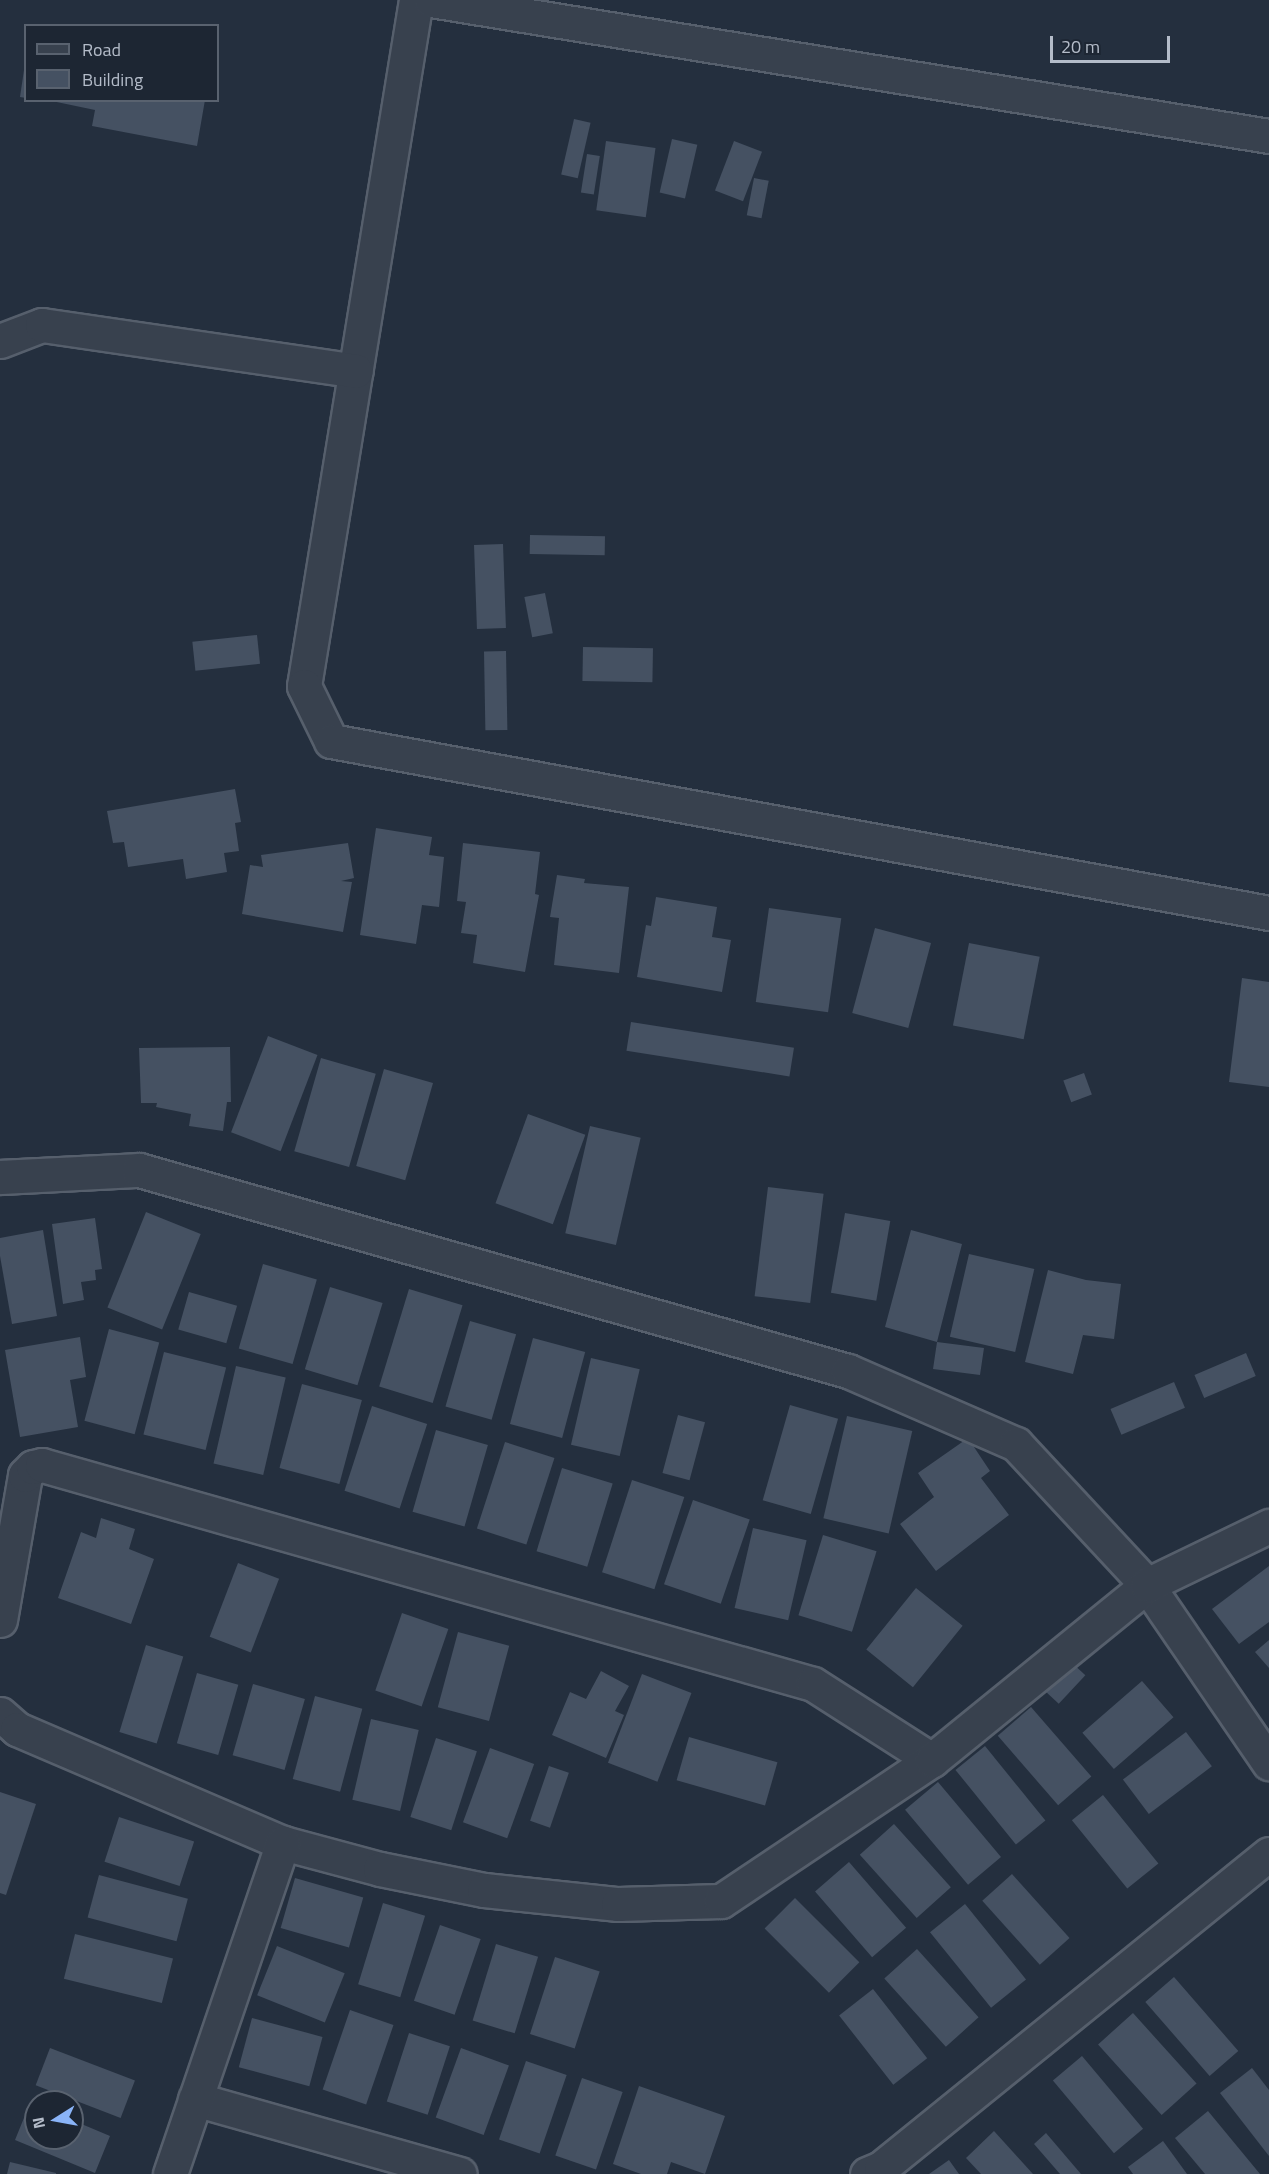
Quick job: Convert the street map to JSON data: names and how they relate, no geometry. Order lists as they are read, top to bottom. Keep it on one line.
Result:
{"legend":["Road","Building"],"scale_bar":"20 m","north":"left"}
